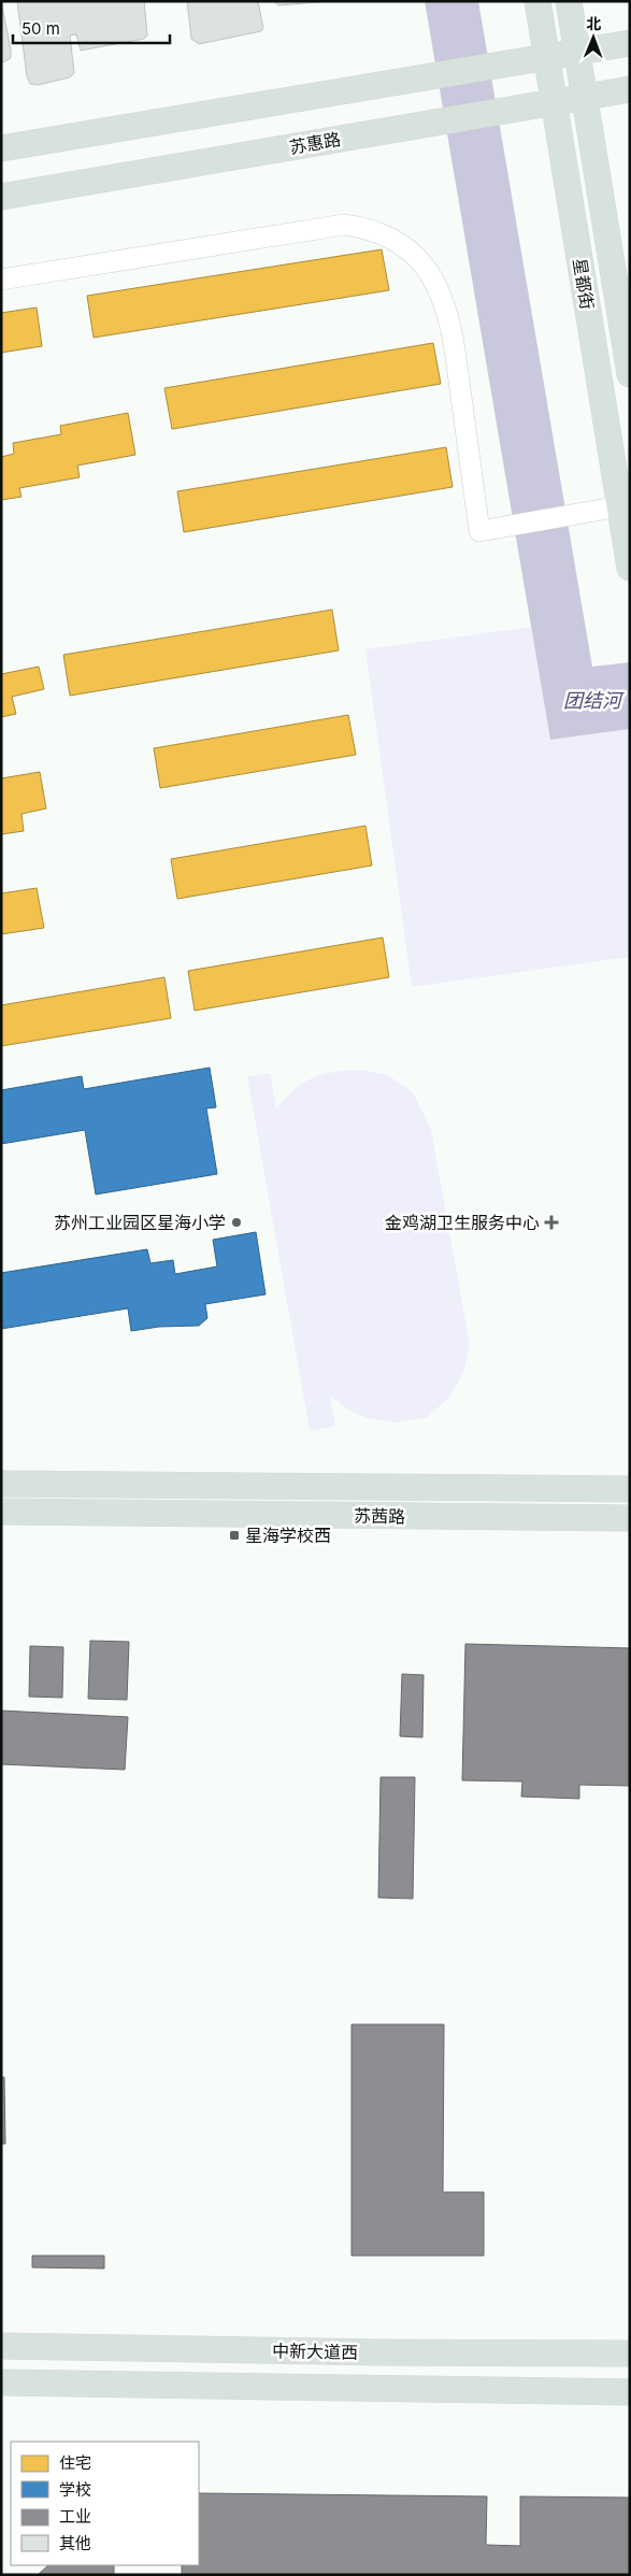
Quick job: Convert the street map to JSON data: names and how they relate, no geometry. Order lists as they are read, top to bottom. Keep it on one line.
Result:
{"streets":{"main road":["苏惠路","星都街","苏茜路","中新大道西"]},"crossings":[["苏惠路","星都街"]],"water":["团结河"],"places":{"other":["苏州工业园区星海小学"],"health":["金鸡湖卫生服务中心"],"transit":["星海学校西"]},"legend":["住宅","学校","工业","其他"],"scale_bar":"50 m","north":"top"}
